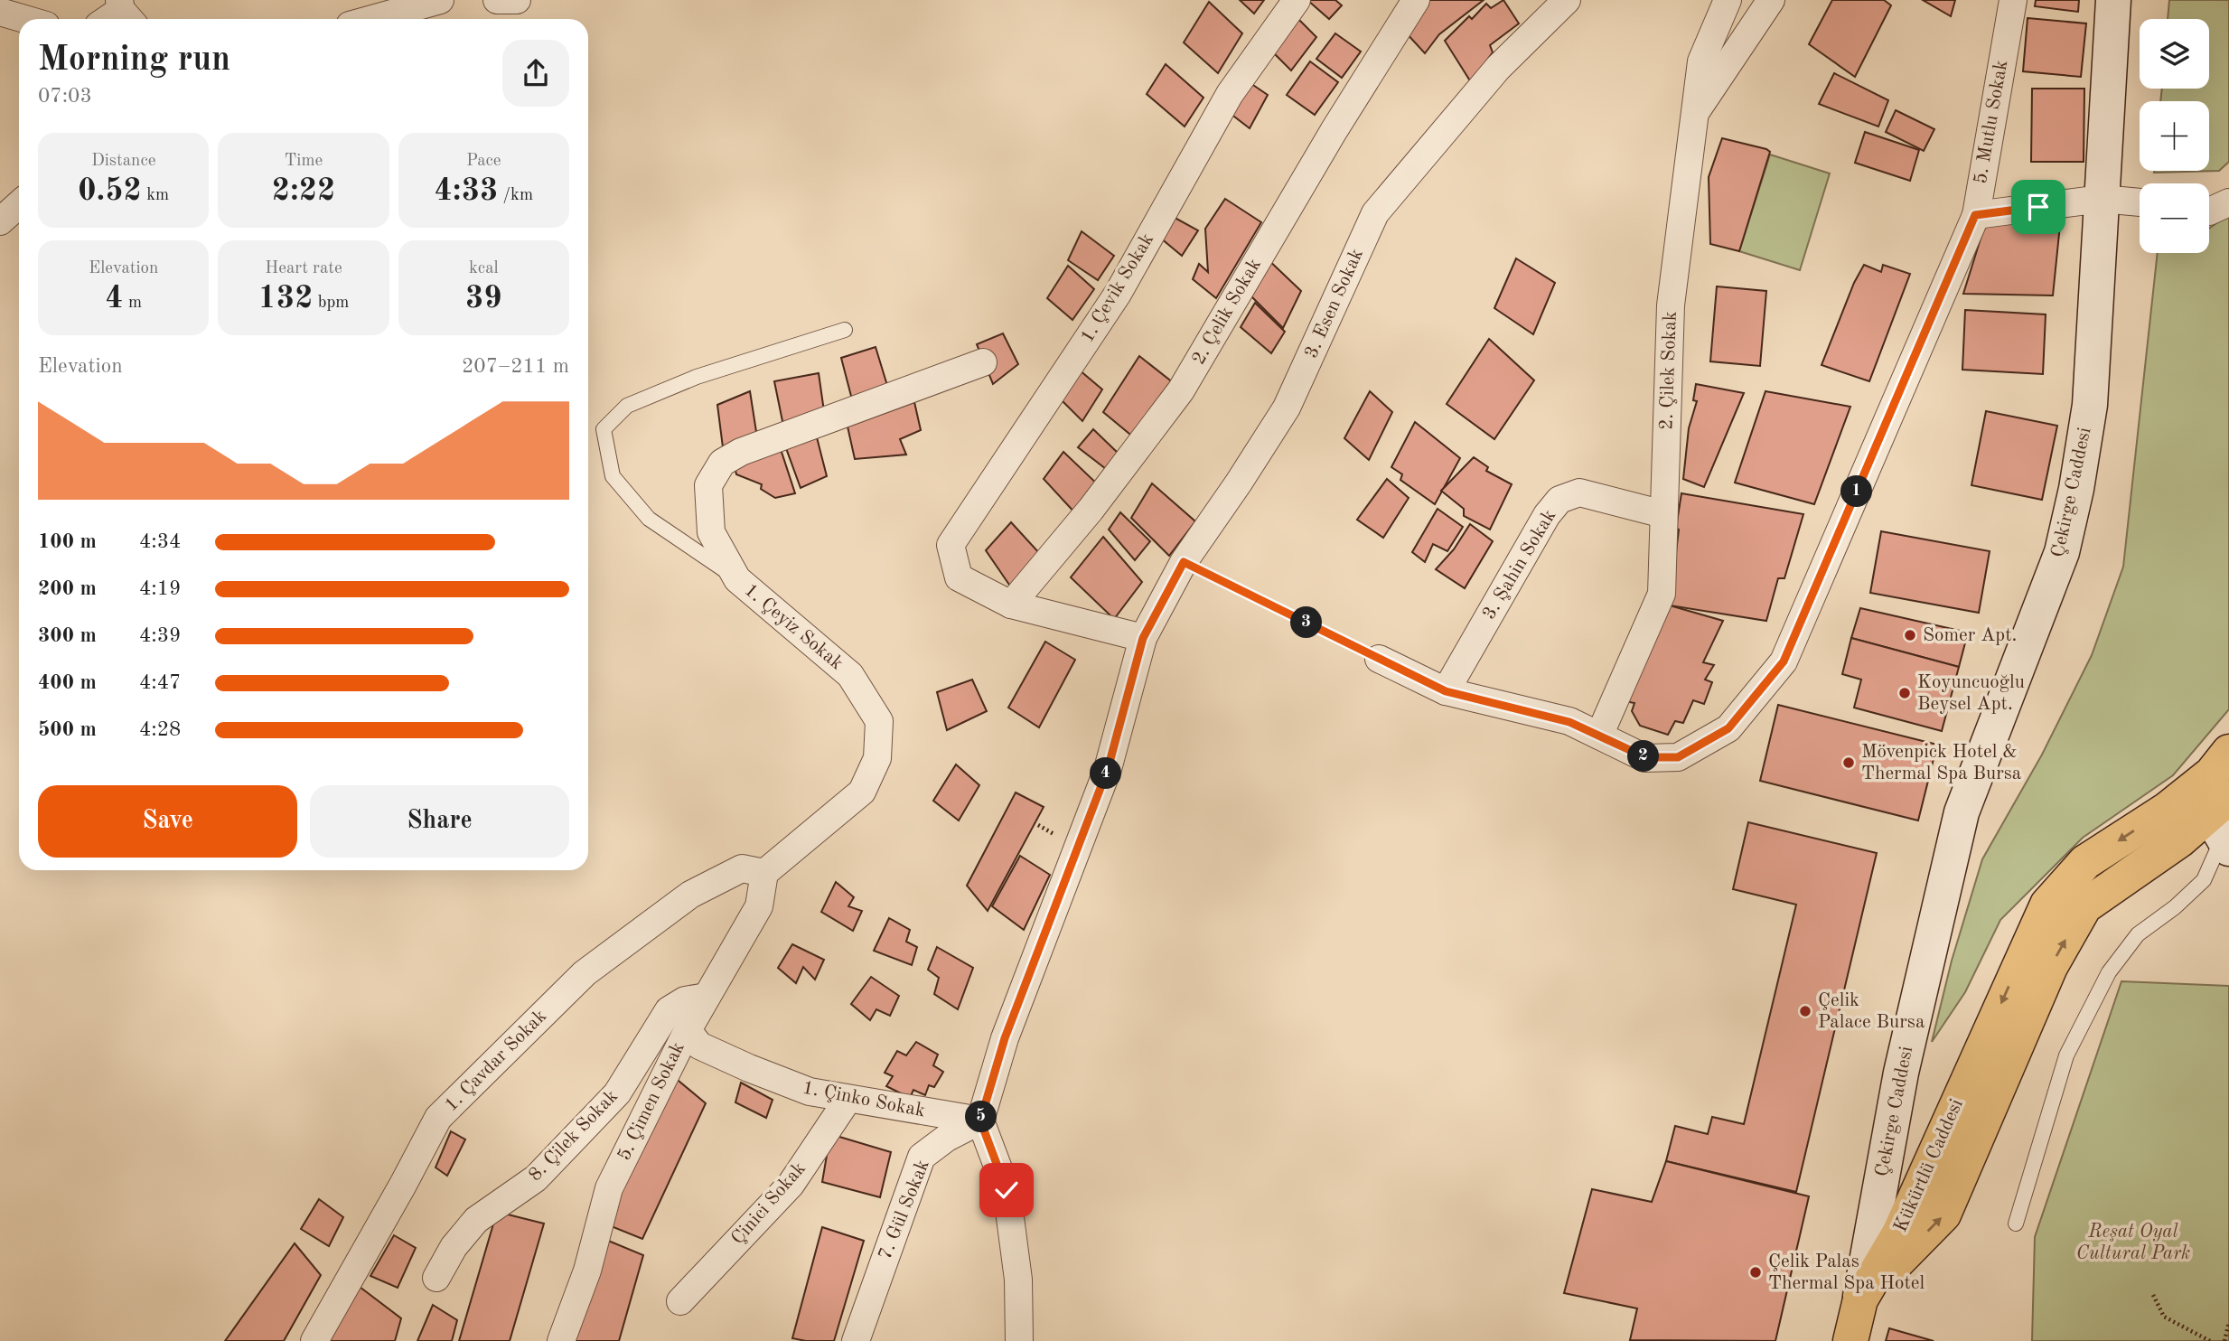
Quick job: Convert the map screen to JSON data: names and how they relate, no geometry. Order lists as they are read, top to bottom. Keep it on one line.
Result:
{"streets":{"main road":["Çekirge Caddesi","Kükürtlü Caddesi"],"street":["5. Mutlu Sokak","1. Çevik Sokak","3. Esen Sokak","2. Çelik Sokak","2. Çilek Sokak","3. Şahin Sokak","1. Çeyiz Sokak","1. Çavdar Sokak","1. Çinko Sokak","5. Çimen Sokak","8. Çilek Sokak","Çinici Sokak","7. Gül Sokak"]},"crossings":[["5. Mutlu Sokak","2. Çilek Sokak"],["5. Mutlu Sokak","3. Şahin Sokak"],["1. Çevik Sokak","2. Çelik Sokak"],["2. Çilek Sokak","3. Şahin Sokak"],["Çekirge Caddesi","Kükürtlü Caddesi"],["1. Çeyiz Sokak","1. Çavdar Sokak"],["1. Çeyiz Sokak","5. Çimen Sokak"],["1. Çavdar Sokak","5. Çimen Sokak"],["1. Çinko Sokak","5. Çimen Sokak"],["1. Çinko Sokak","Çinici Sokak"],["1. Çinko Sokak","7. Gül Sokak"],["5. Çimen Sokak","8. Çilek Sokak"]],"parks":["Reşat Oyal Cultural Park"],"places":["Somer Apt.","Koyuncuoğlu Beysel Apt.","Mövenpick Hotel & Thermal Spa Bursa","Çelik Palace Bursa","Çelik Palas Thermal Spa Hotel"],"page":{"map_buttons":["+","−"],"heading":["Morning run","07:03"],"stats":[["Distance","0.52 km"],["Time","2:22"],["Pace","4:33 /km"],["Elevation","4 m"],["Heart rate","132 bpm"],["kcal","39"]],"chart":["Elevation","207–211 m"],"pins":["1","3","2","4","5"],"list":[{"name":"100 m","note":"4:34"},{"name":"200 m","note":"4:19"},{"name":"300 m","note":"4:39"},{"name":"400 m","note":"4:47"},{"name":"500 m","note":"4:28"}],"buttons":["Save","Share"]}}
